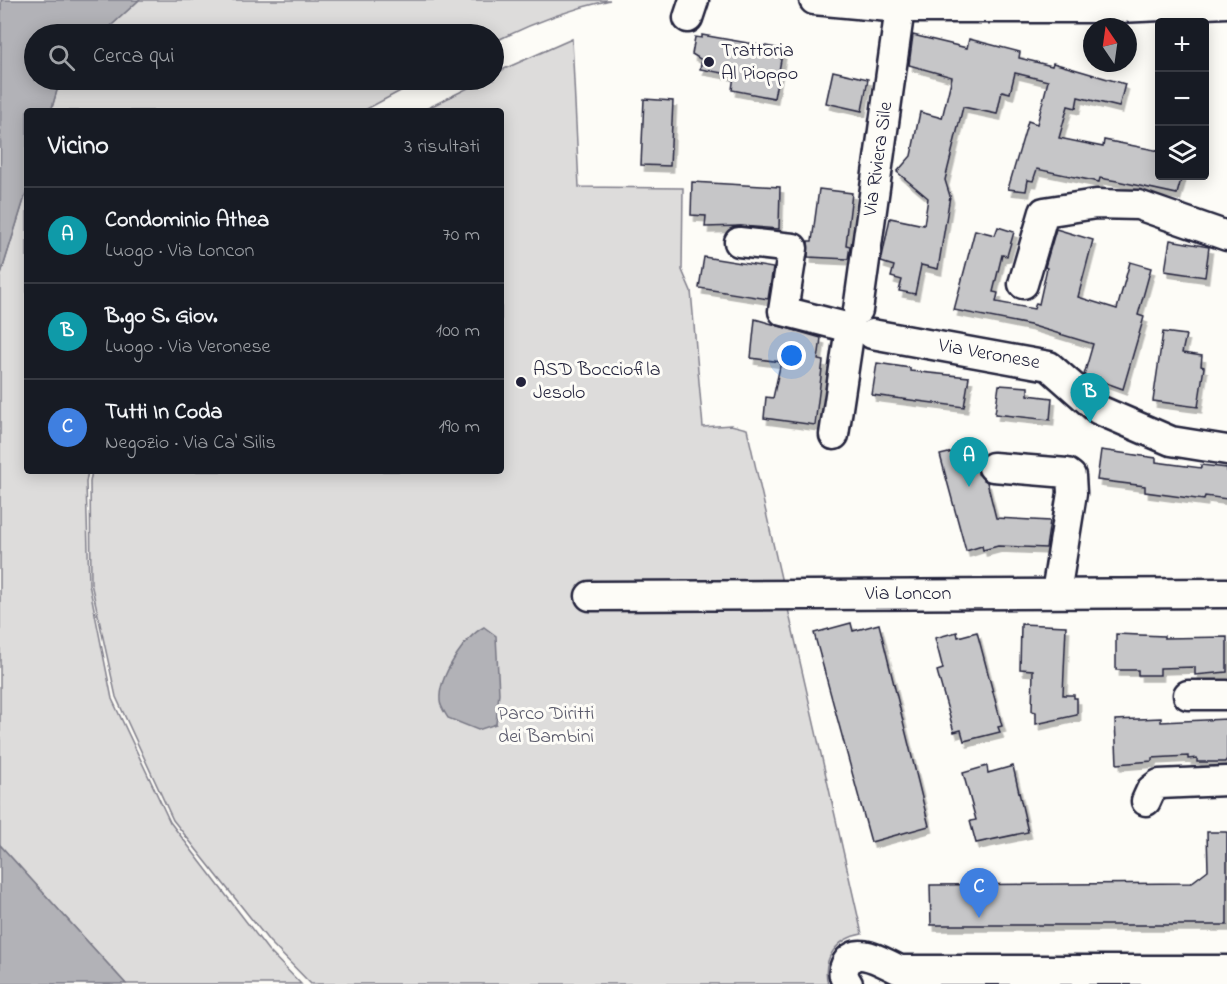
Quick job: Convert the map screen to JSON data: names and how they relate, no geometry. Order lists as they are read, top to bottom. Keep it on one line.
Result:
{"streets":{"street":["Via Riviera Sile","Via Veronese","Via Loncon"]},"crossings":[["Via Riviera Sile","Via Veronese"]],"parks":["Parco Diritti dei Bambini"],"places":["Trattoria Al Pioppo","ASD Bocciofila Jesolo"],"north":"top","page":{"map_buttons":["+","−"],"search":"Cerca qui","heading":["Vicino","3 risultati"],"list":[{"mark":"A","name":"Condominio Athea","note":"Luogo · Via Loncon","value":"70 m"},{"mark":"B","name":"B.go S. Giov.","note":"Luogo · Via Veronese","value":"100 m"},{"mark":"C","name":"Tutti In Coda","note":"Negozio · Via Ca' Silis","value":"190 m"}],"pins":["B","A","C"]}}
